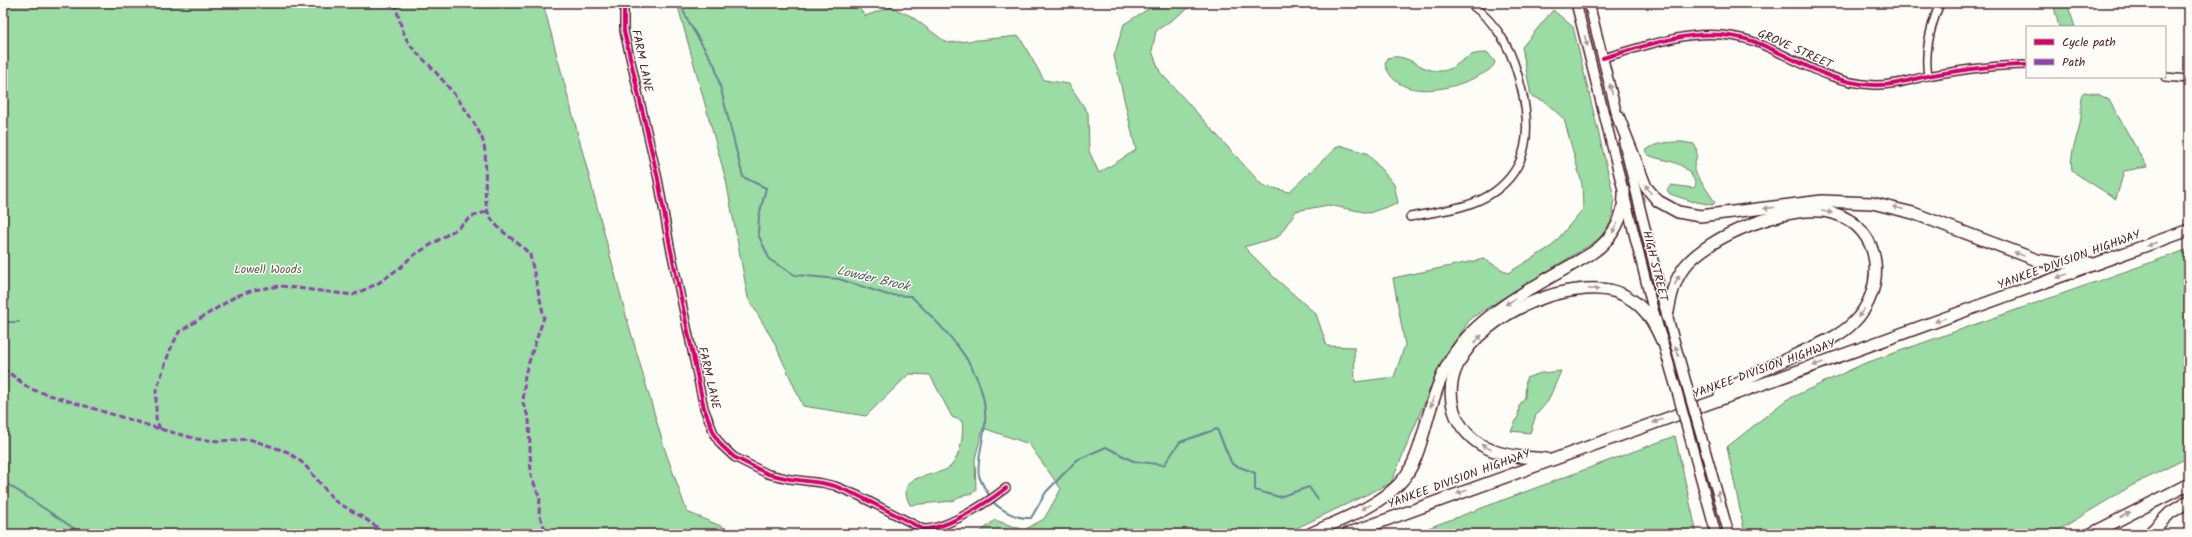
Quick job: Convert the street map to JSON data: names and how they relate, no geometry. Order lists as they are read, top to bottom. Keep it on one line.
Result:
{"streets":{"highway":["YANKEE DIVISION HIGHWAY"],"main road":["HIGH STREET"],"street":["GROVE STREET","FARM LANE"]},"crossings":[["GROVE STREET","HIGH STREET"]],"one_way":["YANKEE DIVISION HIGHWAY"],"water":["Lowder Brook"],"parks":["Lowell Woods"],"legend":["Cycle path","Path"]}
